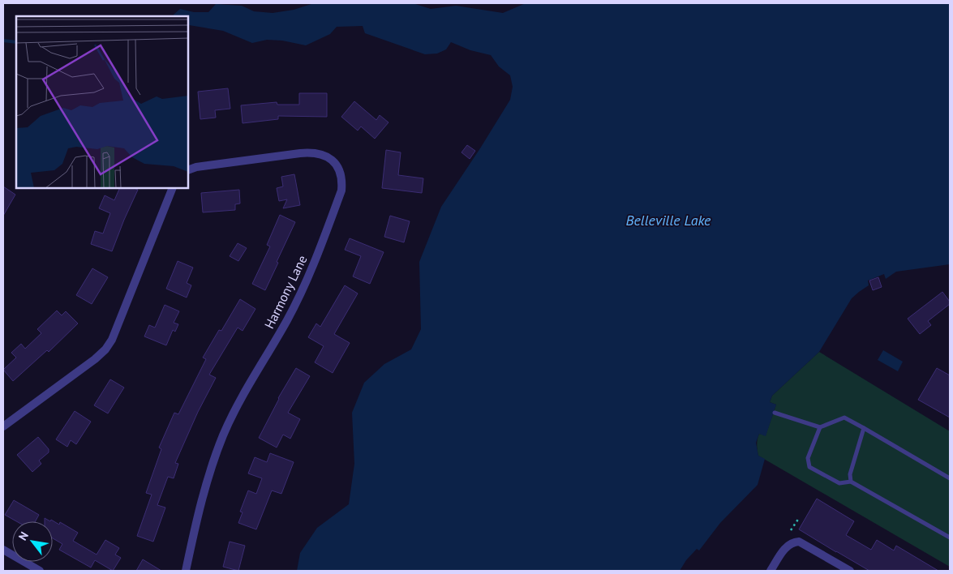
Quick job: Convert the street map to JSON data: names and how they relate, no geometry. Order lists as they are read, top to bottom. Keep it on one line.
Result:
{"streets":{"street":["Harmony Lane"]},"water":["Belleville Lake"],"north":"top left"}
